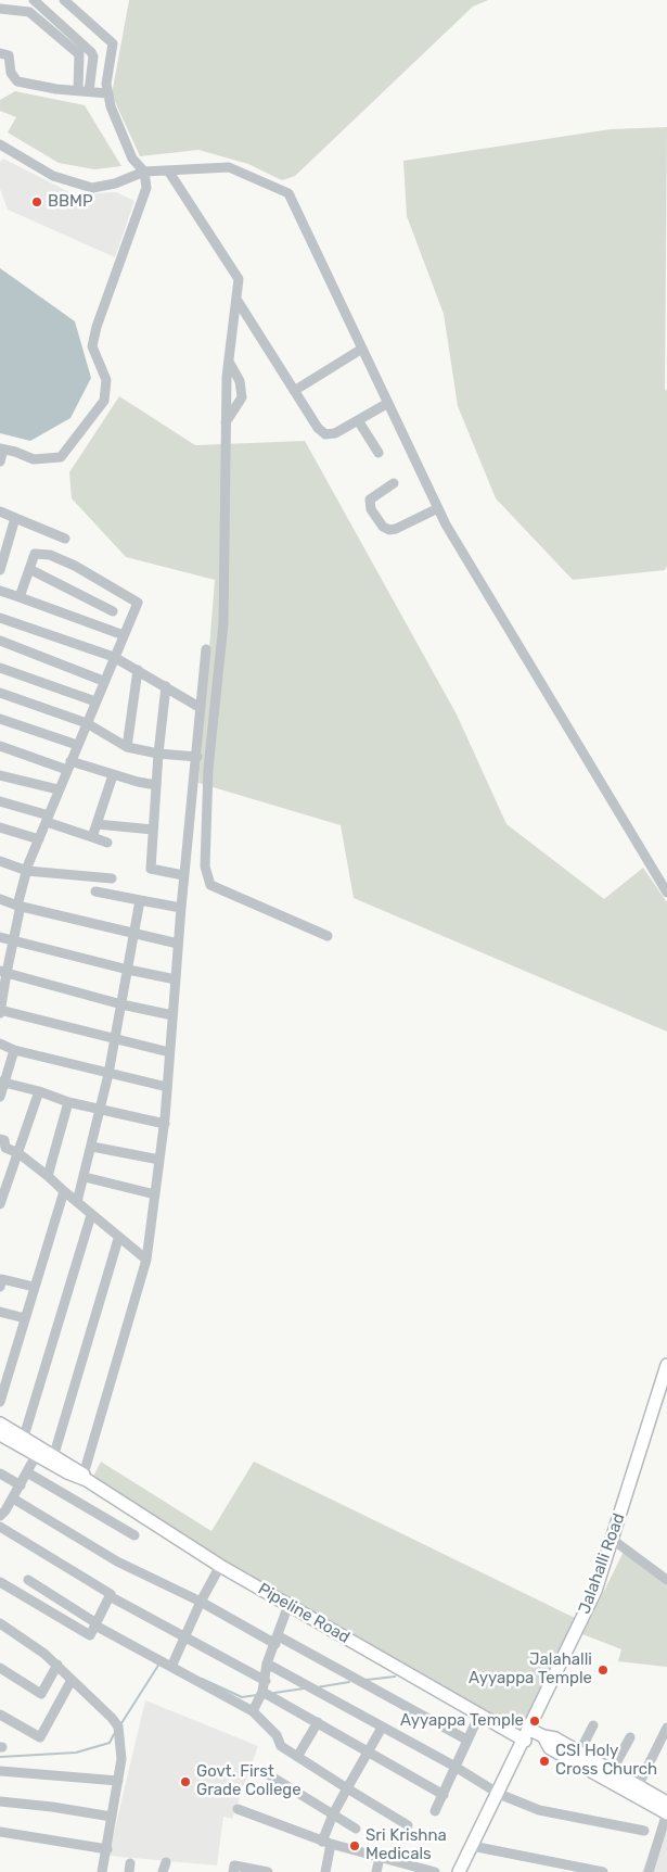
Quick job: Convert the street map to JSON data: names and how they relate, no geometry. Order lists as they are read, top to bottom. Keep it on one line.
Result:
{"streets":{"main road":["Jalahalli Road","Pipeline Road"]},"crossings":[["Jalahalli Road","Pipeline Road"]],"places":["BBMP","Jalahalli Ayyappa Temple","Ayyappa Temple","CSI Holy Cross Church","Govt. First Grade College","Sri Krishna Medicals"]}
